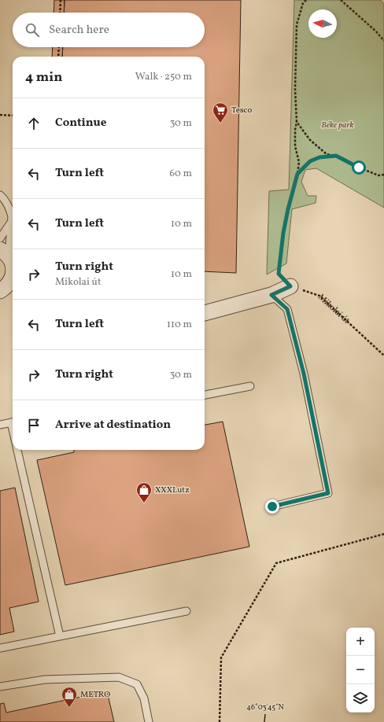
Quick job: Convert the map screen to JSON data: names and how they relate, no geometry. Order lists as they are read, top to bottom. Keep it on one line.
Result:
{"streets":{"path":["Mikolai út"]},"parks":["Béke park"],"places":{"supermarket":["Tesco"],"shop":["XXXLutz","METRO"]},"north":"left","page":{"search":"Search here","heading":["4 min","Walk · 250 m"],"list":[["Continue","30 m"],["Turn left","60 m"],["Turn left","10 m"],["Turn right","Mikolai út","10 m"],["Turn left","110 m"],["Turn right","30 m"],"Arrive at destination"],"map_buttons":["+","−"]},"coordinates":["46°03'45\"N"]}
